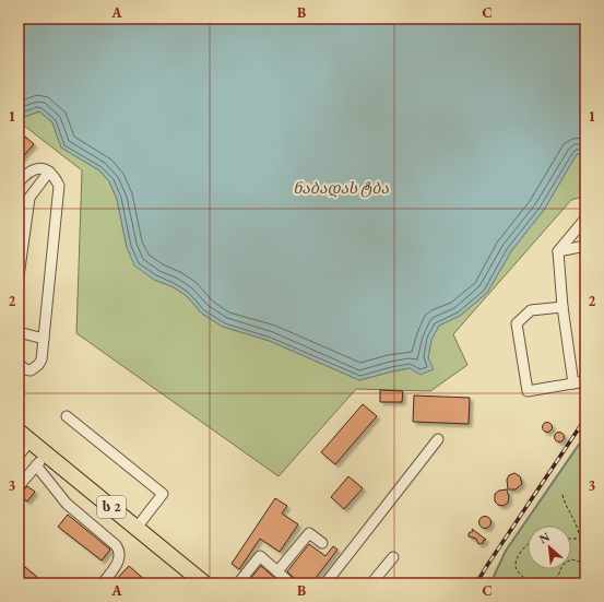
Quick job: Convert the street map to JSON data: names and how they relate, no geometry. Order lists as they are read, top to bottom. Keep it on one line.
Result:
{"streets":{"highway":["ს 2"]},"water":["ნაბადას ტბა"],"north":"top left","grid":{"columns":["A","B","C"],"rows":["1","2","3"]}}
